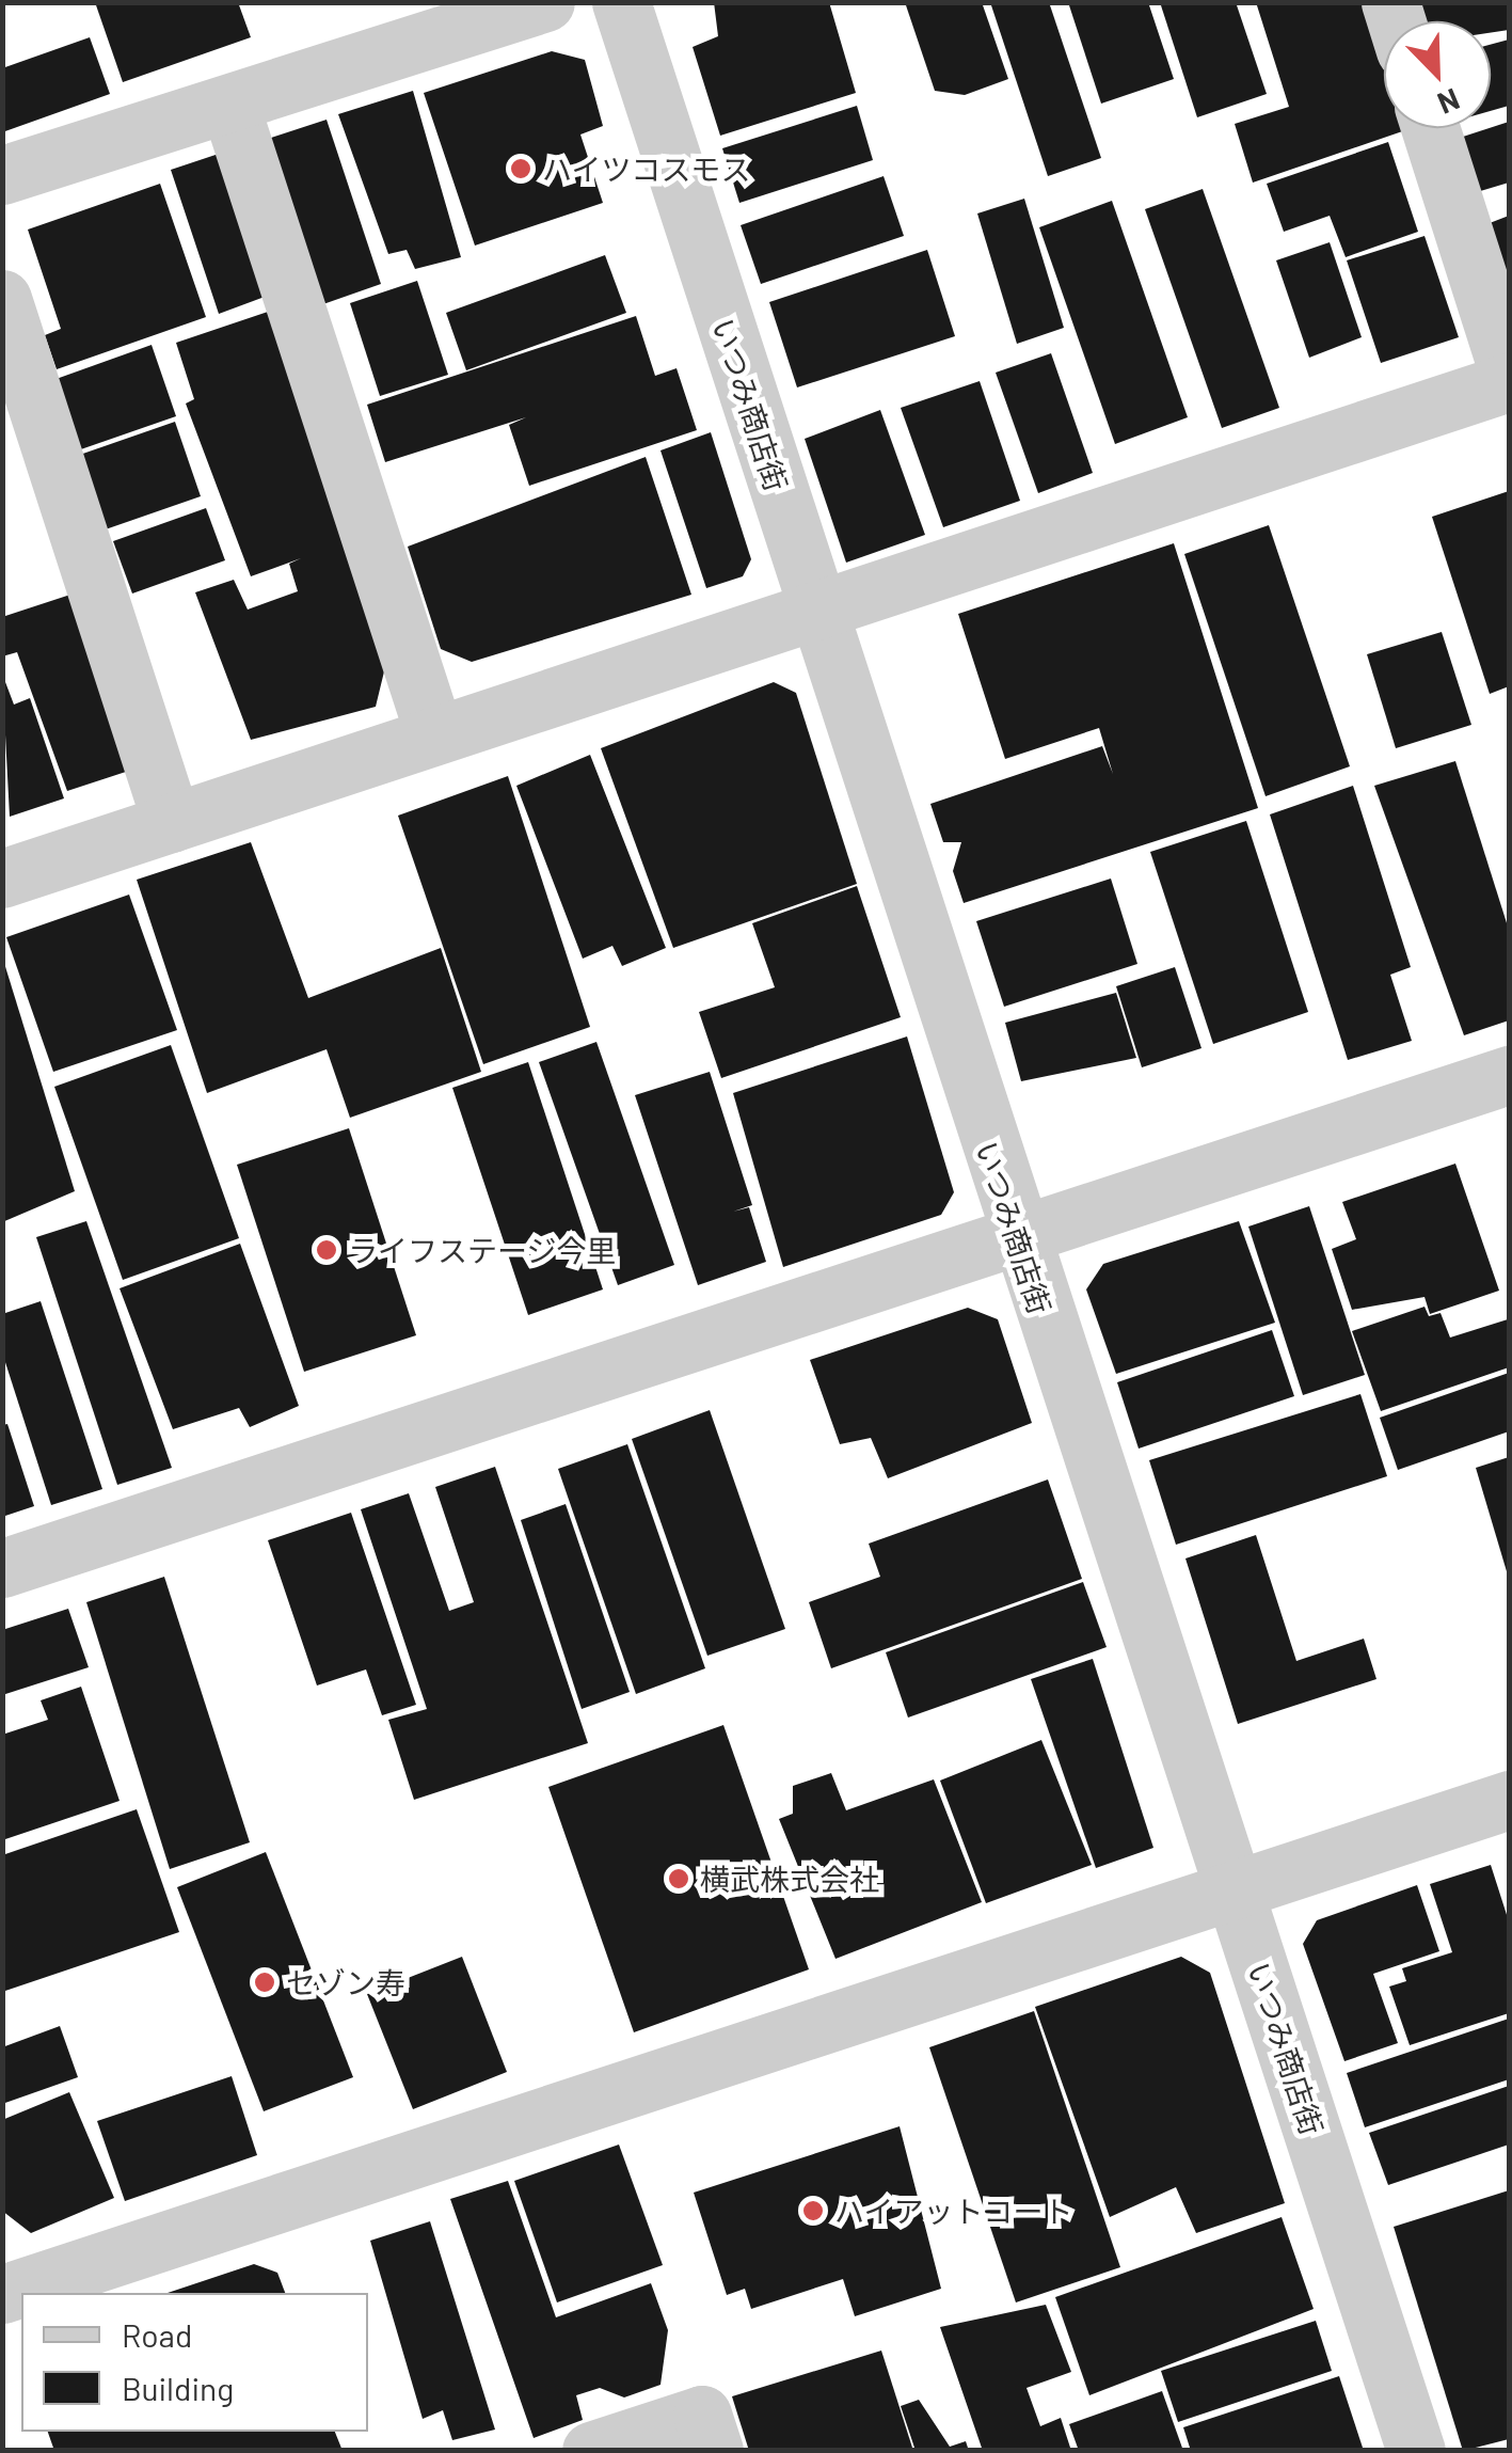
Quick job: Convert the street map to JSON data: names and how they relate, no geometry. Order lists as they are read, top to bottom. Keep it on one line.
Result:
{"streets":{"street":["いつみ商店街"]},"places":["ハイツコスモス","ライフステージ今里","横武株式会社","セゾン寿","ハイアットコート"],"legend":["Road","Building"],"north":"bottom right"}
